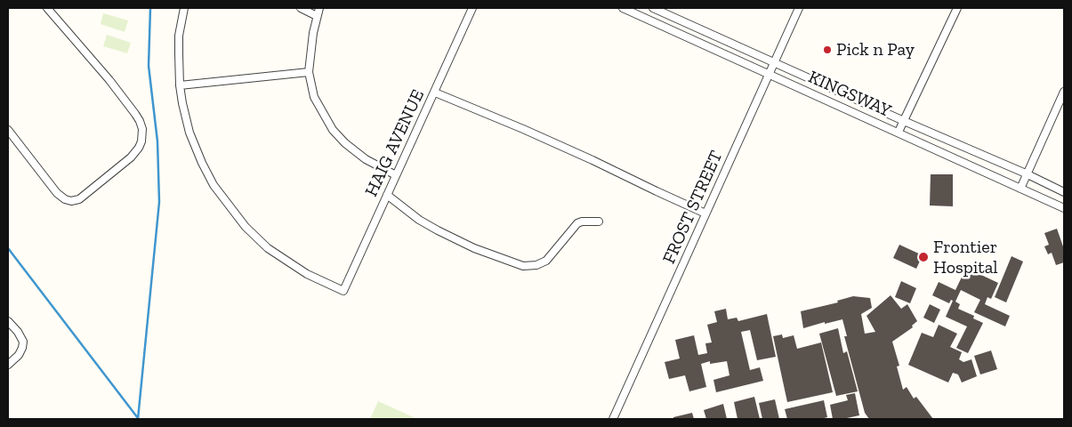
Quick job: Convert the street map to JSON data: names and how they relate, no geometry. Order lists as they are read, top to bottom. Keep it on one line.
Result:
{"streets":{"street":["KINGSWAY","HAIG AVENUE","FROST STREET"]},"crossings":[["KINGSWAY","FROST STREET"]],"places":["Pick n Pay","Frontier Hospital"]}
